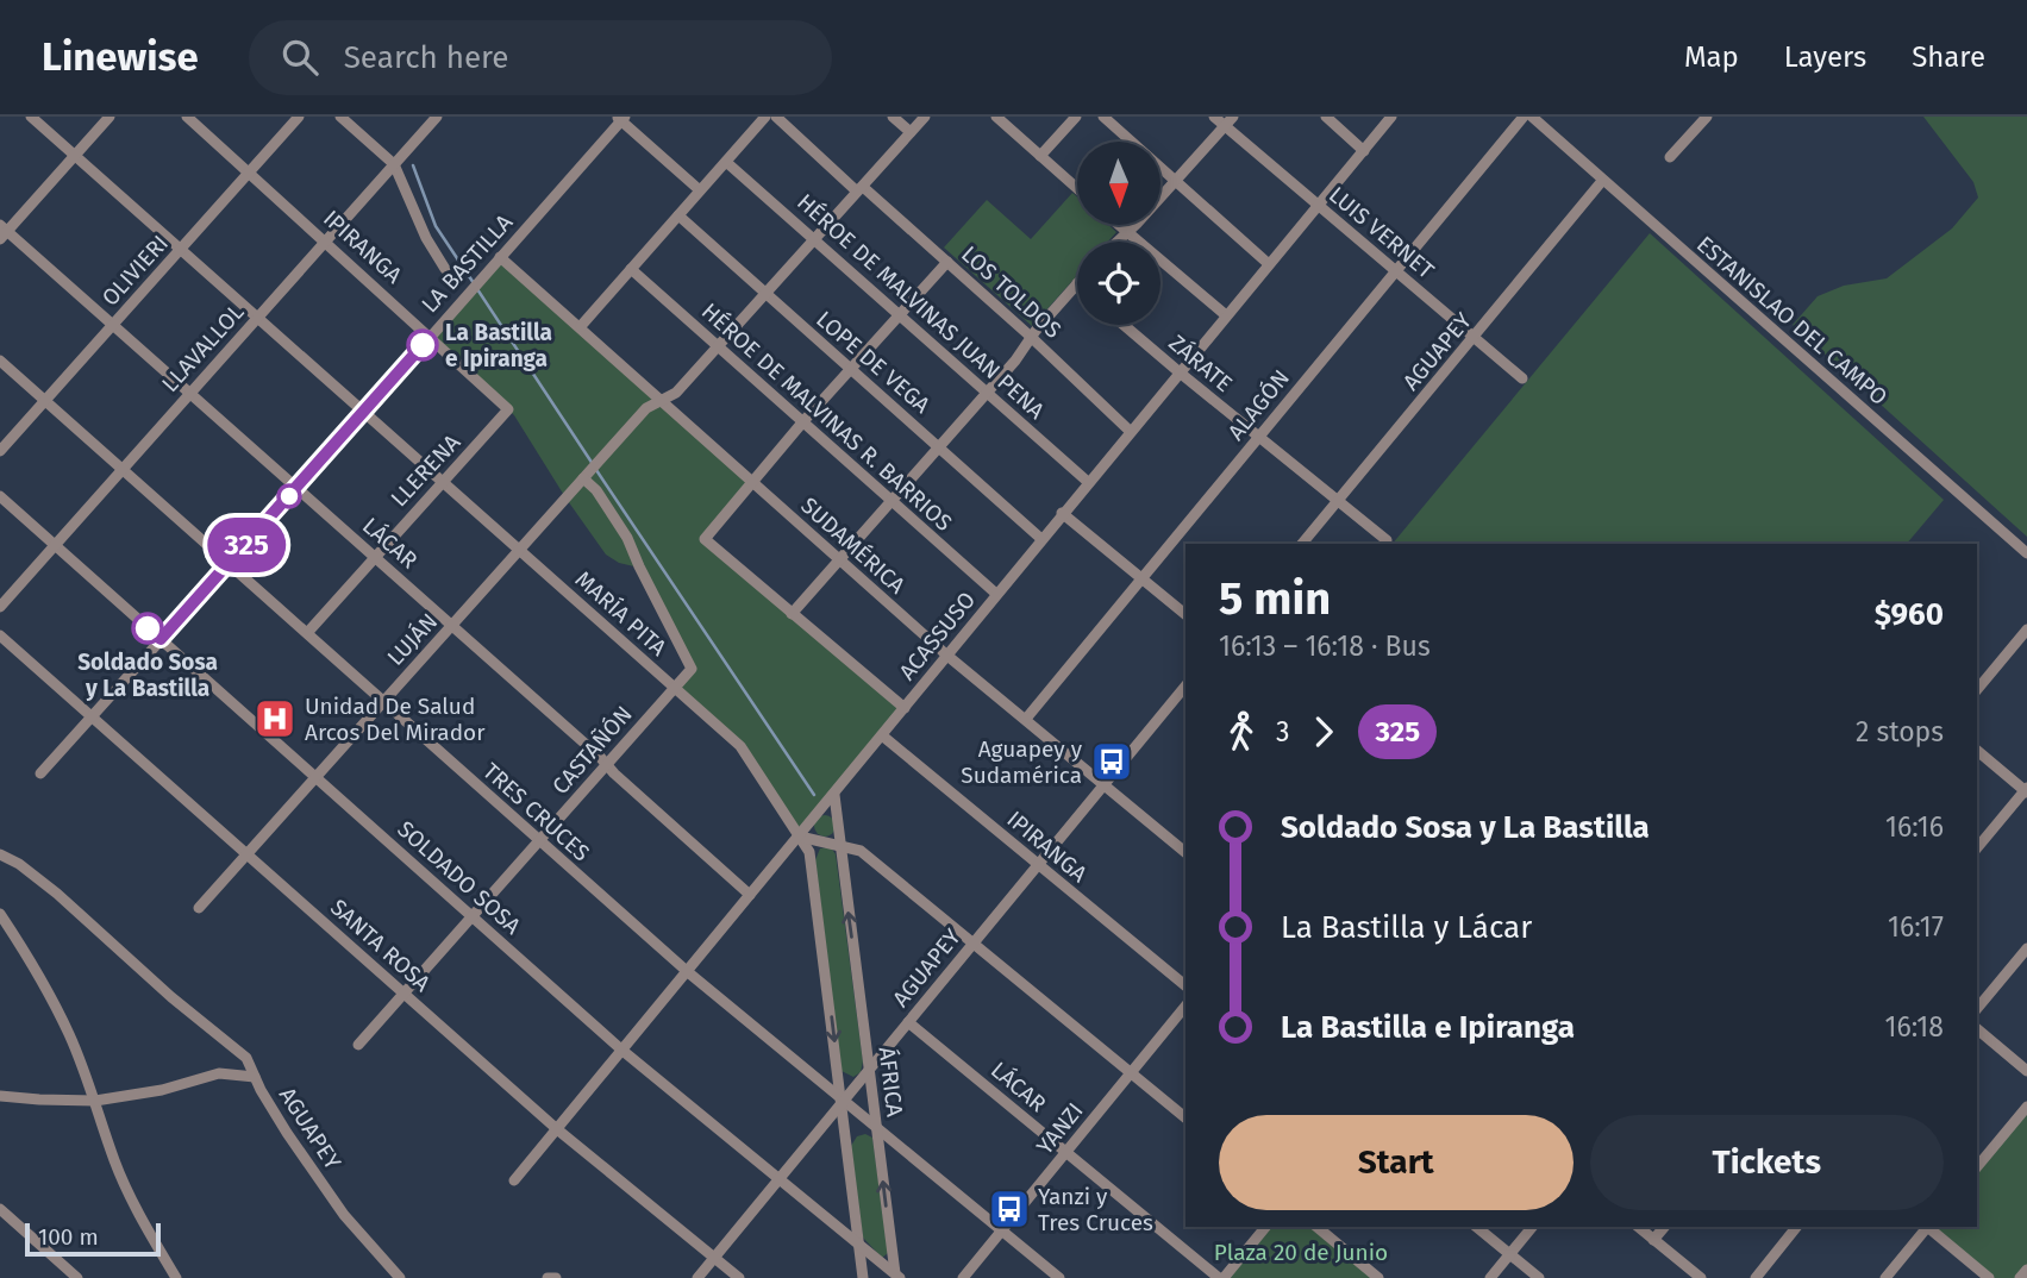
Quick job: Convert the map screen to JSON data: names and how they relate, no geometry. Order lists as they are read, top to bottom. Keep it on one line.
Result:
{"streets":{"street":["LUIS VERNET","IPIRANGA","LA BASTILLA","OLIVIERI","LOS TOLDOS","HÉROE DE MALVINAS JUAN PENA","ESTANISLAO DEL CAMPO","LLAVALLOL","AGUAPEY","LOPE DE VEGA","ZÁRATE","ALAGÓN","HÉROE DE MALVINAS R. BARRIOS","LLERENA","LÁCAR","SUDAMÉRICA","MARÍA PITA","ACASSUSO","LUJÁN","CASTAÑÓN","TRES CRUCES","SOLDADO SOSA","SANTA ROSA","ÁFRICA","YANZI"]},"crossings":[["LUIS VERNET","AGUAPEY"],["LUIS VERNET","ALAGÓN"],["LUIS VERNET","ACASSUSO"],["IPIRANGA","LA BASTILLA"],["IPIRANGA","OLIVIERI"],["IPIRANGA","LLAVALLOL"],["IPIRANGA","AGUAPEY"],["IPIRANGA","LLERENA"],["IPIRANGA","ACASSUSO"],["LA BASTILLA","LÁCAR"],["LA BASTILLA","SUDAMÉRICA"],["LA BASTILLA","MARÍA PITA"],["LA BASTILLA","TRES CRUCES"],["LA BASTILLA","SOLDADO SOSA"],["LA BASTILLA","SANTA ROSA"],["OLIVIERI","LÁCAR"],["OLIVIERI","MARÍA PITA"],["OLIVIERI","TRES CRUCES"],["LOS TOLDOS","ACASSUSO"],["HÉROE DE MALVINAS JUAN PENA","ACASSUSO"],["ESTANISLAO DEL CAMPO","AGUAPEY"],["LLAVALLOL","LÁCAR"],["LLAVALLOL","MARÍA PITA"],["LLAVALLOL","TRES CRUCES"],["LLAVALLOL","SOLDADO SOSA"],["AGUAPEY","ZÁRATE"],["AGUAPEY","LÁCAR"],["AGUAPEY","SUDAMÉRICA"],["AGUAPEY","TRES CRUCES"],["AGUAPEY","SOLDADO SOSA"],["AGUAPEY","SANTA ROSA"],["AGUAPEY","ÁFRICA"],["LOPE DE VEGA","ACASSUSO"],["ZÁRATE","ALAGÓN"],["ZÁRATE","ACASSUSO"],["ALAGÓN","SUDAMÉRICA"],["HÉROE DE MALVINAS R. BARRIOS","ACASSUSO"],["LLERENA","LÁCAR"],["LLERENA","MARÍA PITA"],["LLERENA","TRES CRUCES"],["LÁCAR","ACASSUSO"],["LÁCAR","LUJÁN"],["LÁCAR","CASTAÑÓN"],["LÁCAR","YANZI"],["SUDAMÉRICA","ACASSUSO"],["SUDAMÉRICA","LUJÁN"],["MARÍA PITA","ACASSUSO"],["MARÍA PITA","LUJÁN"],["MARÍA PITA","CASTAÑÓN"],["ACASSUSO","TRES CRUCES"],["ACASSUSO","SOLDADO SOSA"],["ACASSUSO","SANTA ROSA"],["ACASSUSO","ÁFRICA"],["LUJÁN","CASTAÑÓN"],["LUJÁN","TRES CRUCES"],["LUJÁN","SOLDADO SOSA"],["LUJÁN","SANTA ROSA"],["CASTAÑÓN","TRES CRUCES"],["CASTAÑÓN","SOLDADO SOSA"],["CASTAÑÓN","SANTA ROSA"],["TRES CRUCES","ÁFRICA"],["TRES CRUCES","YANZI"],["SOLDADO SOSA","ÁFRICA"]],"parks":["Plaza 20 de Junio"],"places":{"other":["La Bastilla e Ipiranga","Soldado Sosa y La Bastilla"],"hospital":["Unidad De Salud Arcos Del Mirador"],"bus stop":["Aguapey y Sudamérica","Yanzi y Tres Cruces"]},"lines":["bus line 325"],"scale_bar":"100 m","north":"bottom","page":{"header":"Linewise","search":"Search here","nav":["Map","Layers","Share"],"on_map":"325","heading":["5 min","16:13 – 16:18 · Bus","$960"],"legs":["3","325","2 stops"],"list":[{"name":"Soldado Sosa y La Bastilla","value":"16:16"},{"name":"La Bastilla y Lácar","value":"16:17"},{"name":"La Bastilla e Ipiranga","value":"16:18"}],"buttons":["Start","Tickets"],"scale":"100 m"}}
